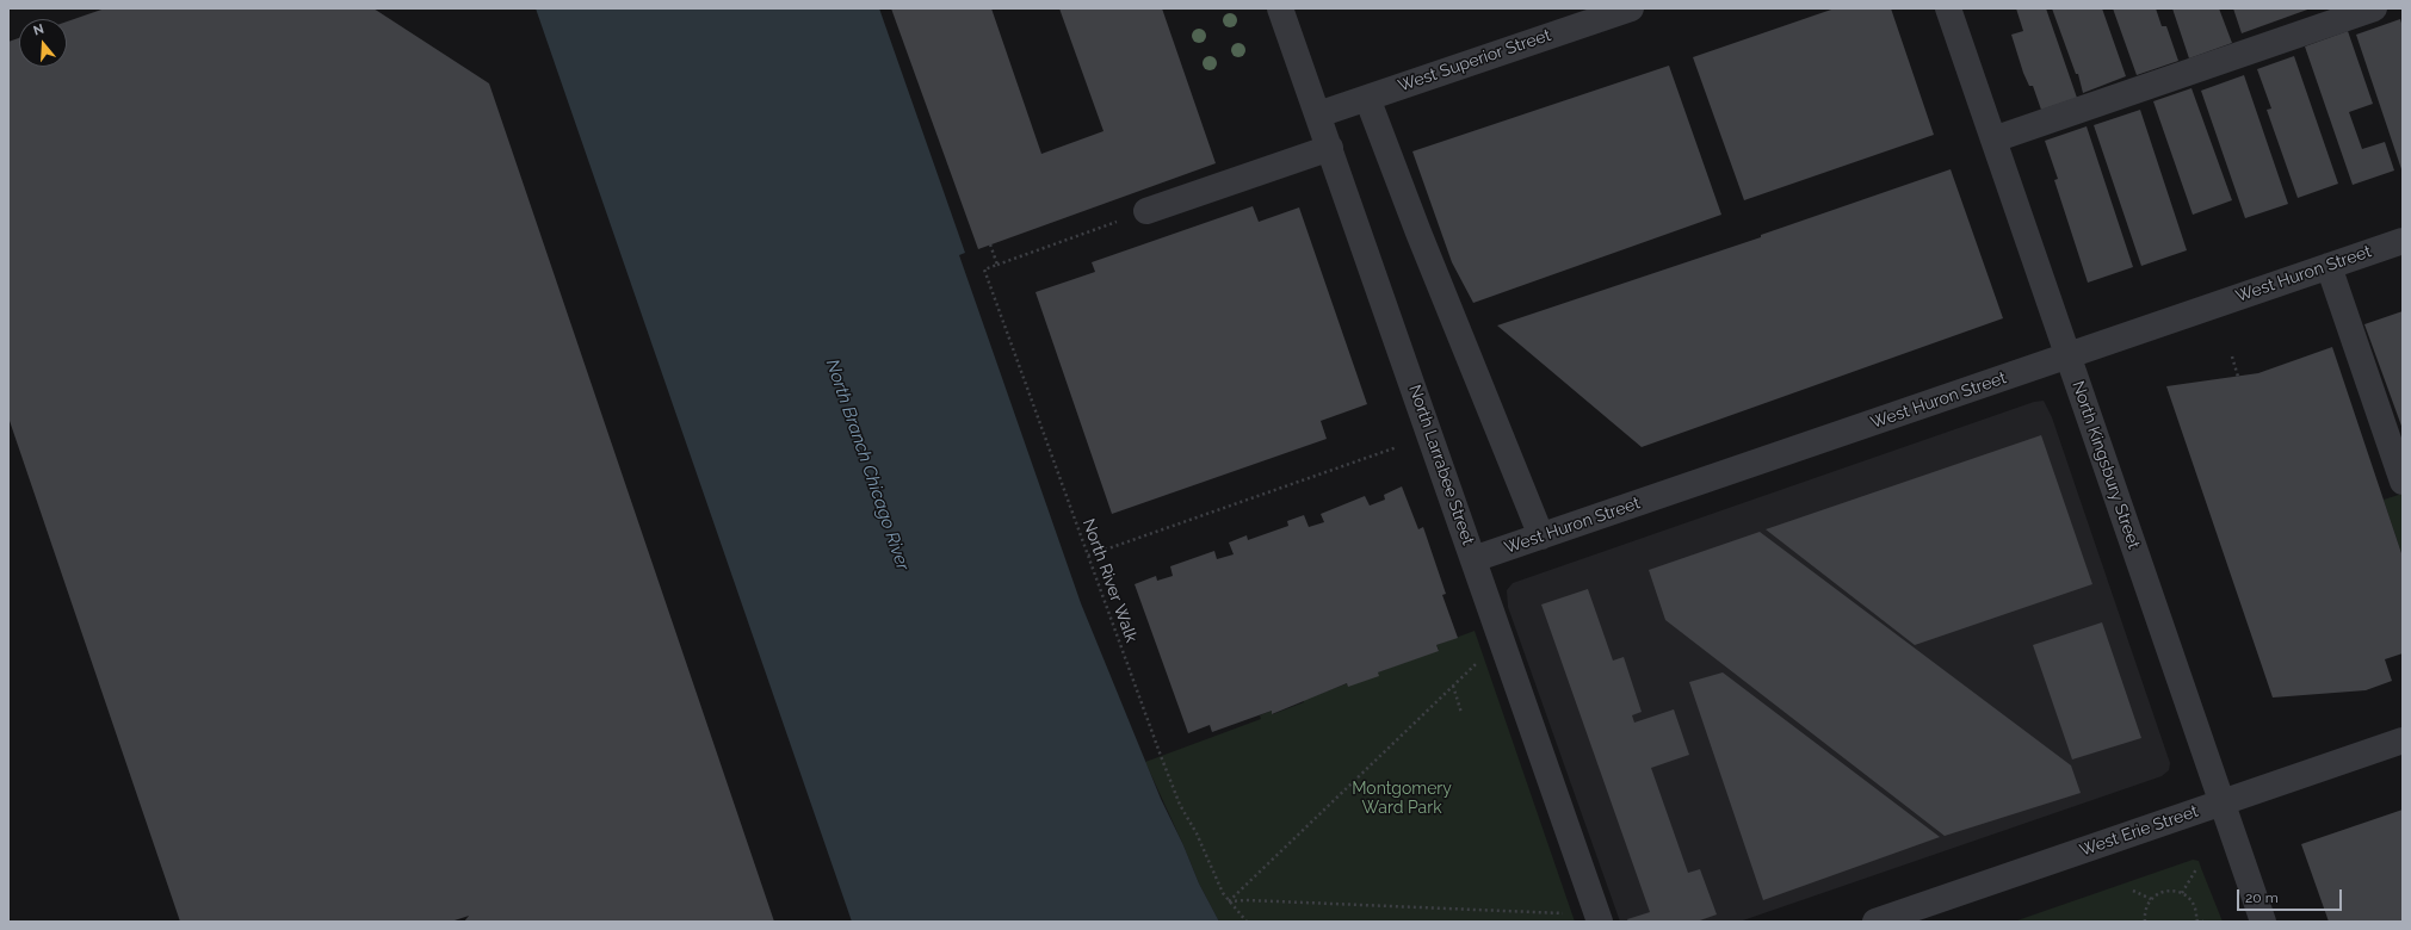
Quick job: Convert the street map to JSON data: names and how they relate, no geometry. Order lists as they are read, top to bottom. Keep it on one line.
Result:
{"streets":{"street":["West Superior Street","West Huron Street","North Larrabee Street","North Kingsbury Street","West Erie Street"],"path":["North River Walk"]},"crossings":[["West Superior Street","North Larrabee Street"],["West Huron Street","North Larrabee Street"],["West Huron Street","North Kingsbury Street"],["North Kingsbury Street","West Erie Street"]],"water":["North Branch Chicago River"],"parks":["Montgomery Ward Park"],"scale_bar":"20 m","north":"top"}
